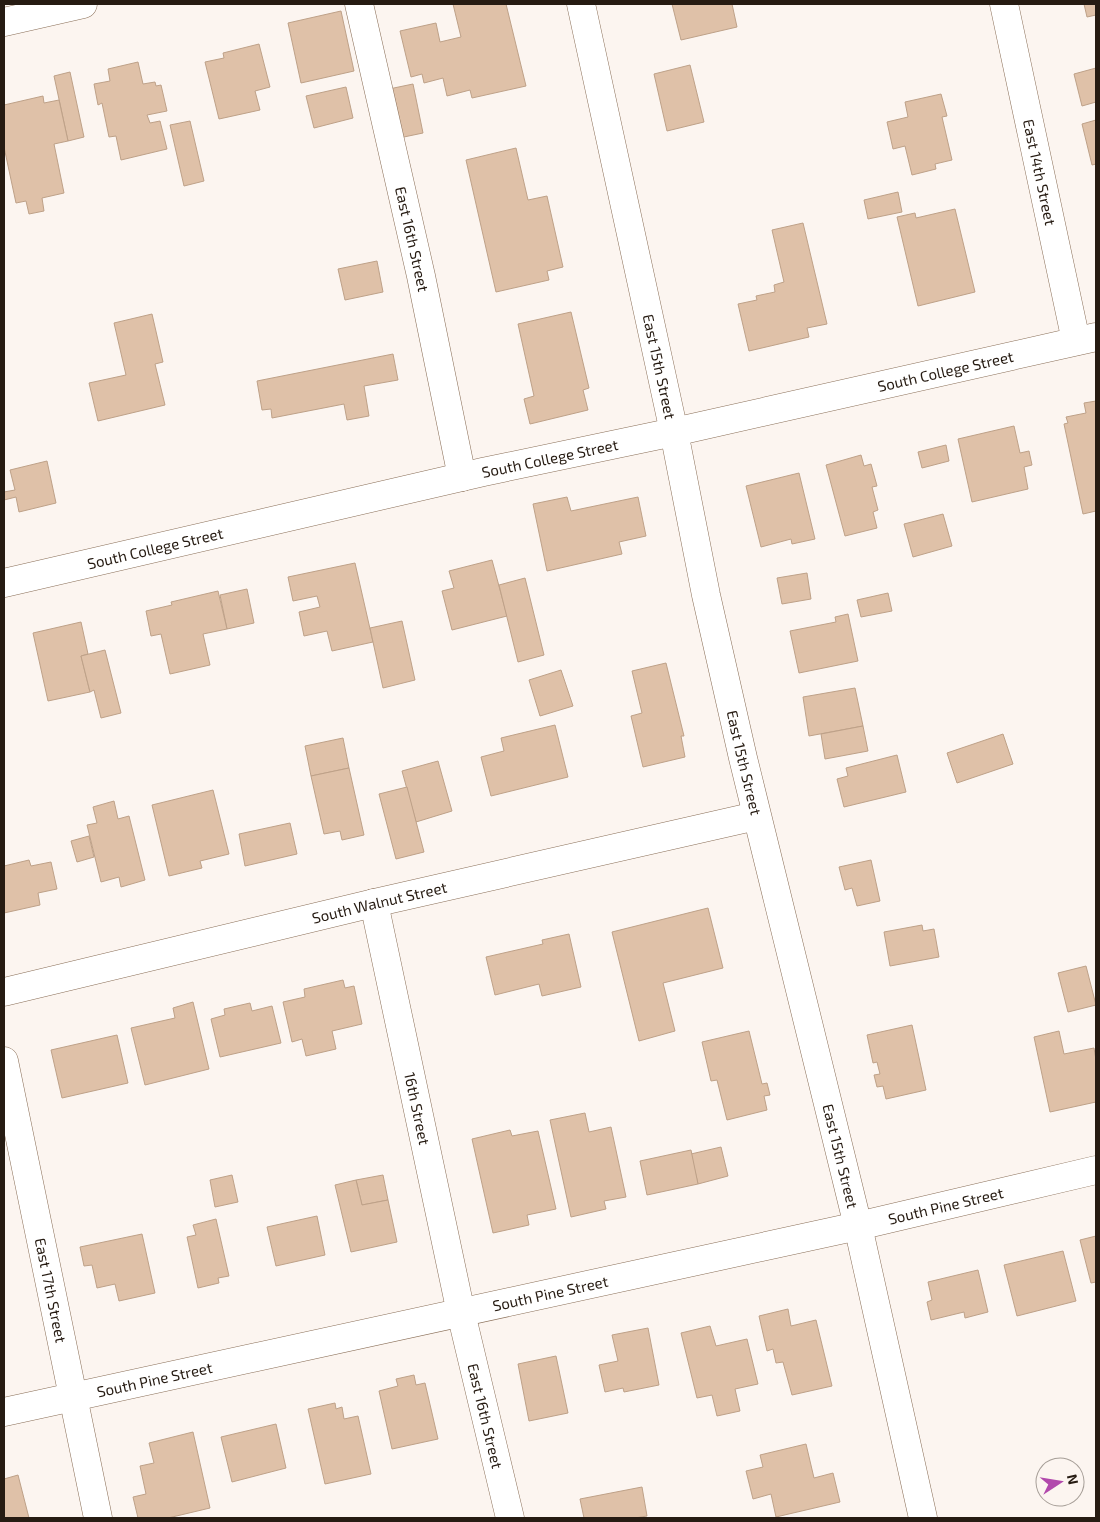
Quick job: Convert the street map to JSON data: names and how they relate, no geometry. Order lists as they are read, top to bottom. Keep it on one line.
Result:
{"streets":{"street":["East 14th Street","East 16th Street","East 15th Street","South College Street","South Walnut Street","16th Street","South Pine Street","East 17th Street"]},"crossings":[["East 14th Street","South College Street"],["East 16th Street","South College Street"],["East 16th Street","16th Street"],["East 16th Street","South Pine Street"],["East 15th Street","South College Street"],["East 15th Street","South Walnut Street"],["East 15th Street","South Pine Street"],["South Walnut Street","16th Street"],["16th Street","South Pine Street"],["South Pine Street","East 17th Street"]],"north":"right"}
